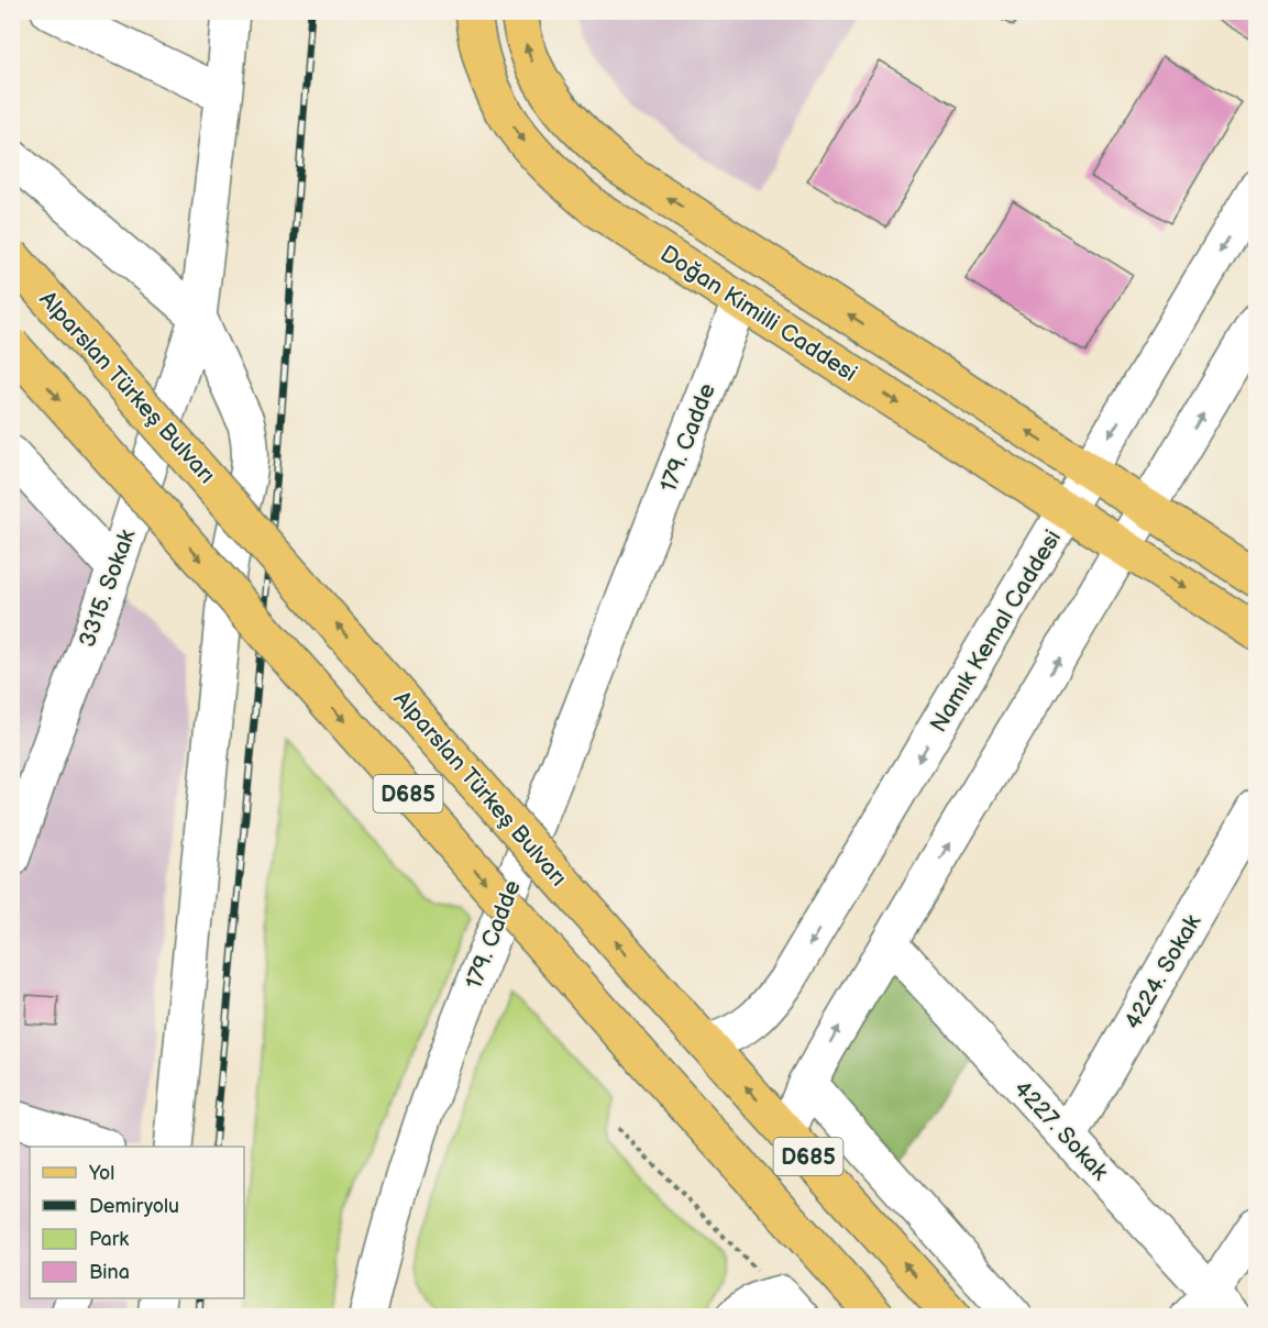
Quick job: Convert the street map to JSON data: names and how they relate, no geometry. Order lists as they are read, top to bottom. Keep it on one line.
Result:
{"streets":{"main road":["Doğan Kimilli Caddesi","Alparslan Türkeş Bulvarı","D685"],"street":["179. Cadde","3315. Sokak","Namık Kemal Caddesi","4224. Sokak","4227. Sokak"]},"crossings":[["Doğan Kimilli Caddesi","179. Cadde"],["Doğan Kimilli Caddesi","Namık Kemal Caddesi"],["Alparslan Türkeş Bulvarı","Namık Kemal Caddesi"],["179. Cadde","D685"],["4224. Sokak","4227. Sokak"]],"legend":["Yol","Demiryolu","Park","Bina"]}
